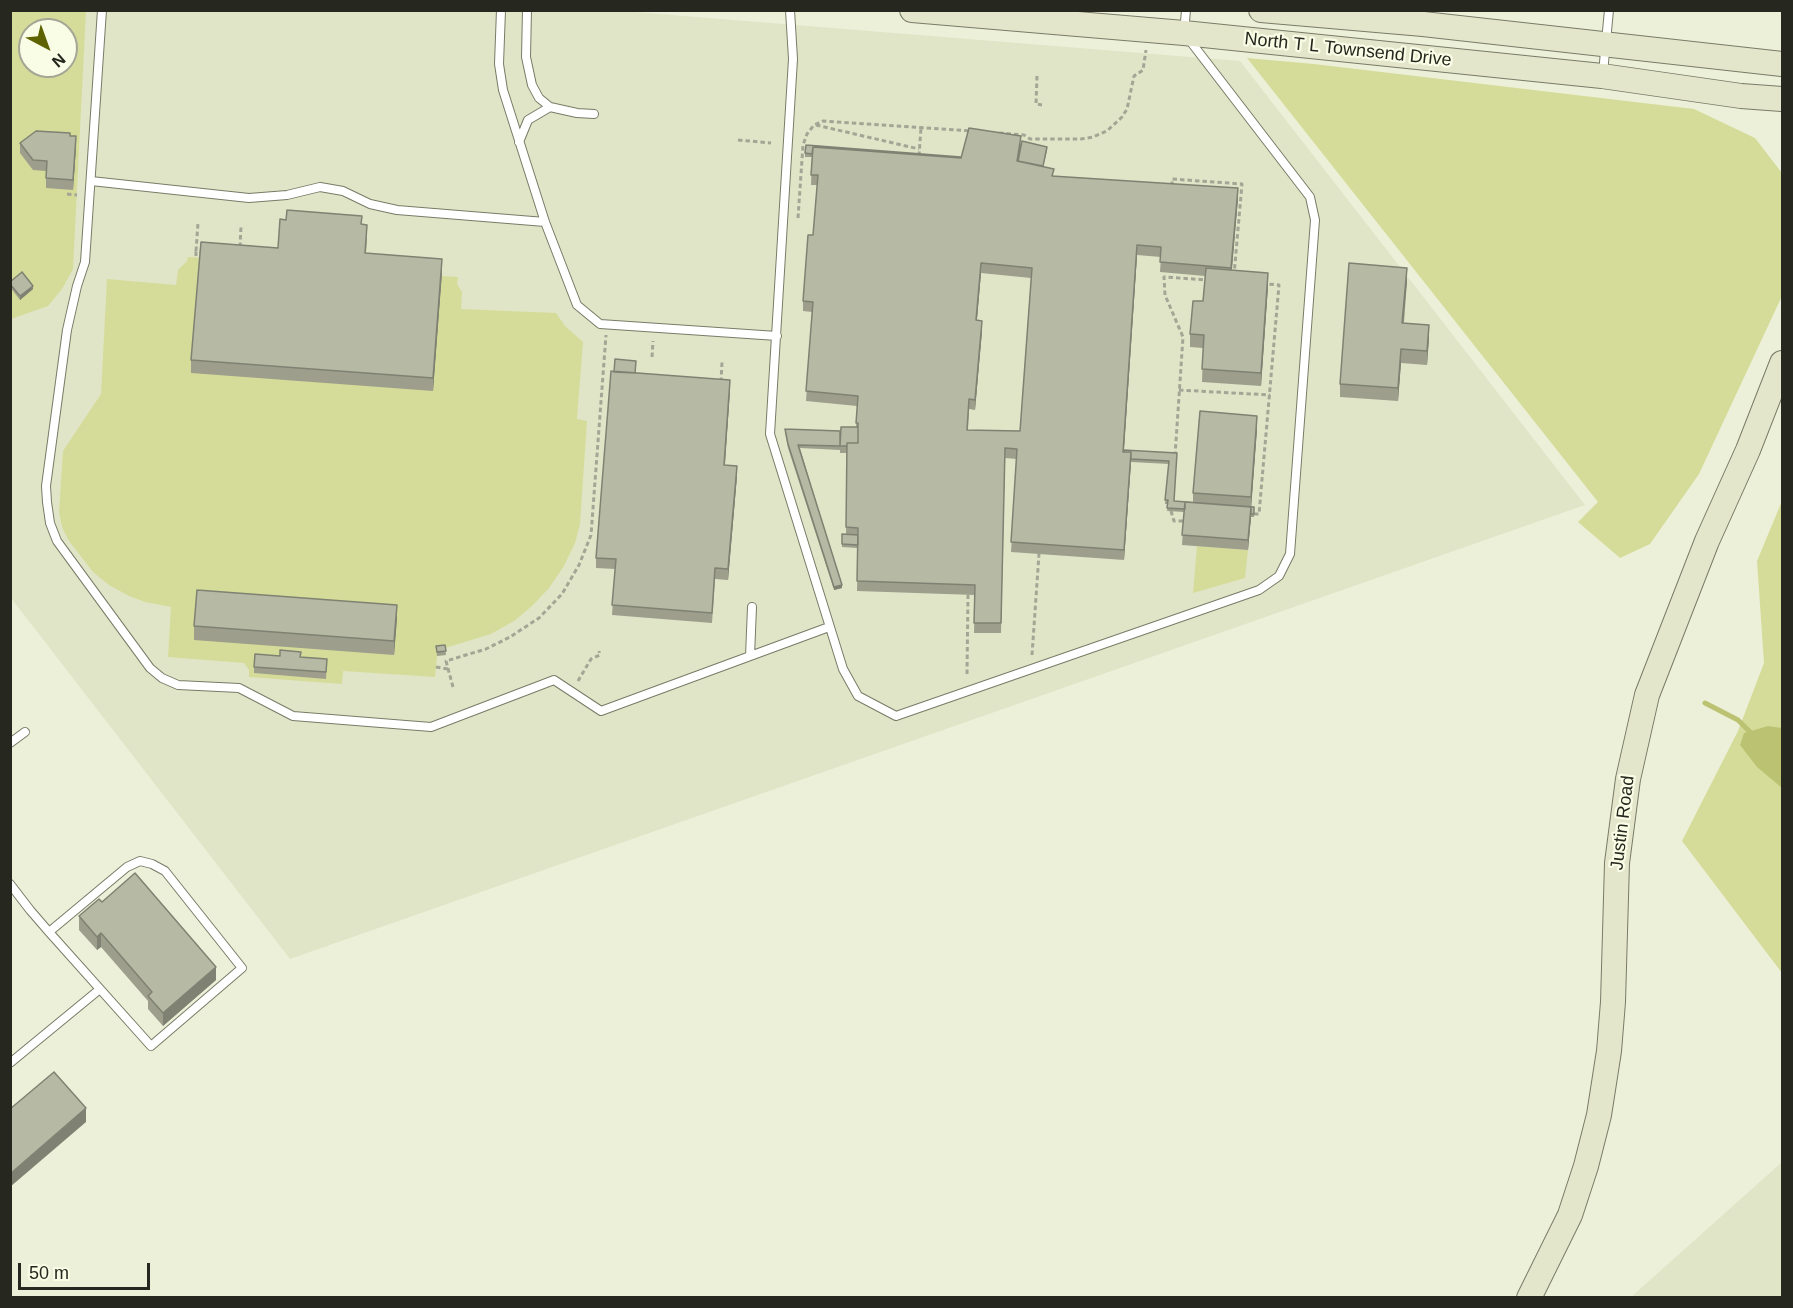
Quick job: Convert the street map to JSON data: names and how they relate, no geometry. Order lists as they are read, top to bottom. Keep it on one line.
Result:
{"streets":{"street":["North T L Townsend Drive","Justin Road"]},"scale_bar":"50 m","north":"bottom right"}
